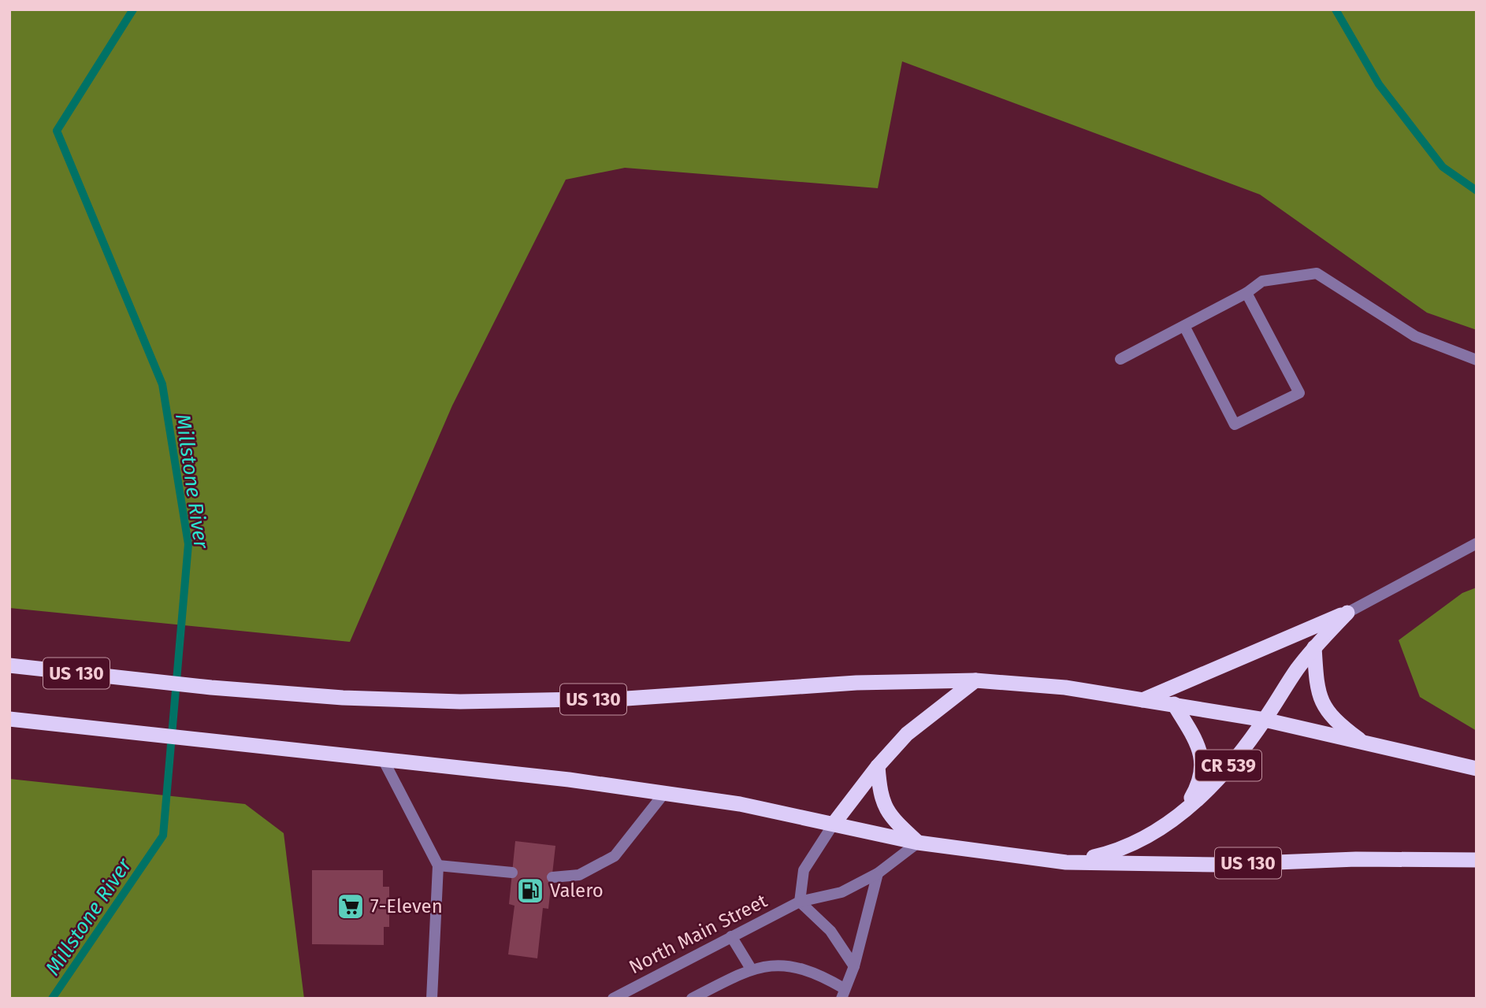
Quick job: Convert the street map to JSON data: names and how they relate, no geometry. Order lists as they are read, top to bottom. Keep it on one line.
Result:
{"streets":{"highway":["US 130","CR 539"],"street":["North Main Street"]},"crossings":[["US 130","CR 539"],["US 130","North Main Street"]],"water":["Millstone River"],"places":{"fuel station":["Valero"],"supermarket":["7-Eleven"]}}
